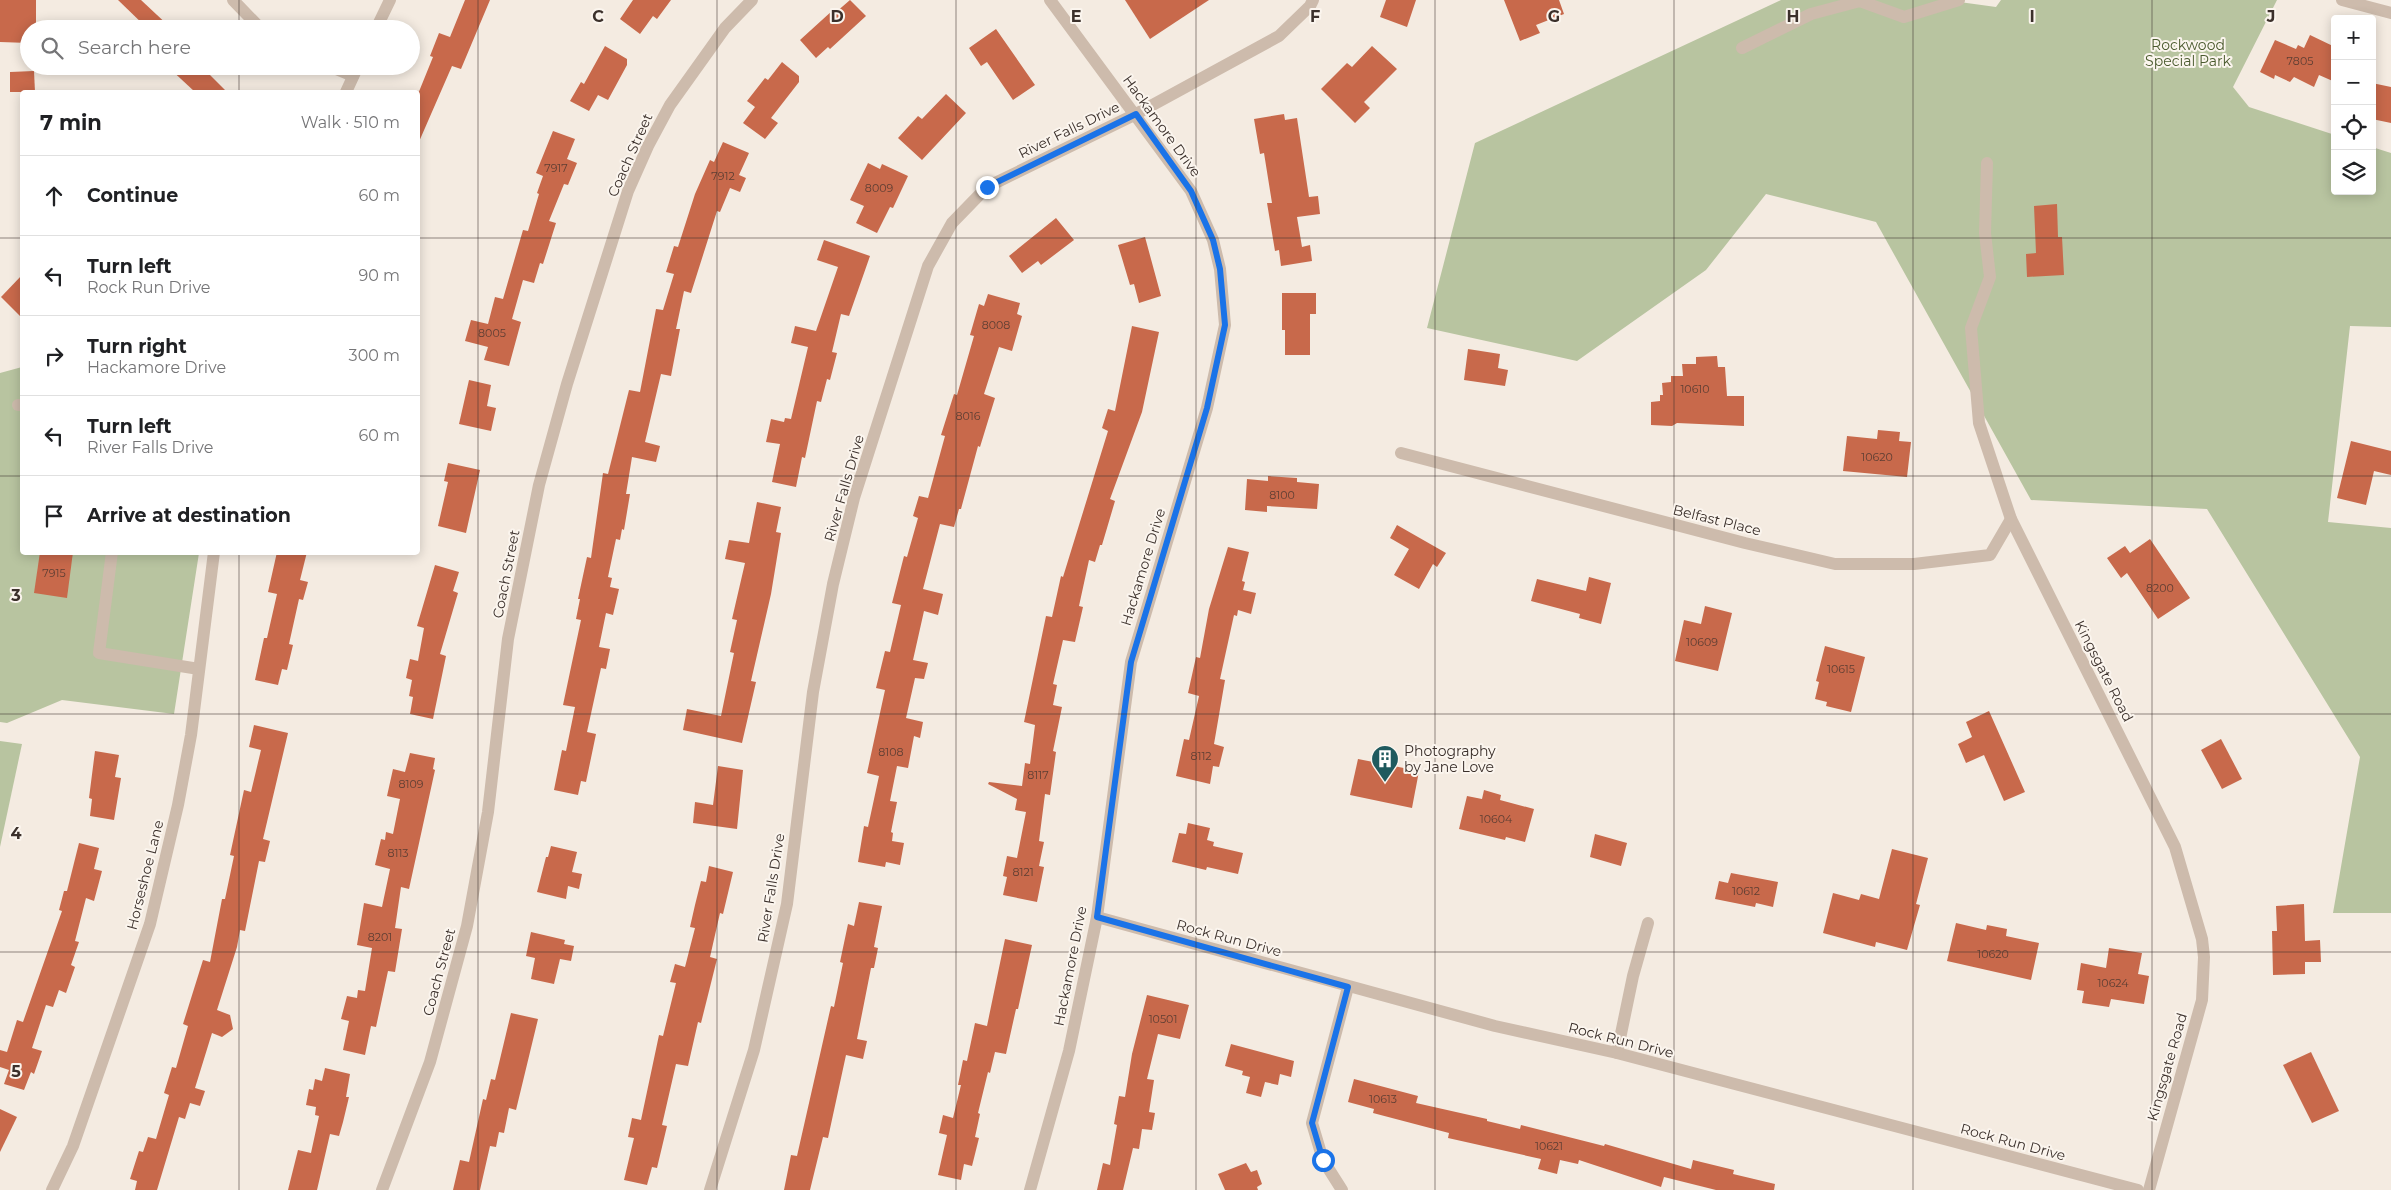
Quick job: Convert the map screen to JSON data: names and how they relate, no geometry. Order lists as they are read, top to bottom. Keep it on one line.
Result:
{"streets":{"street":["Hackamore Drive","River Falls Drive","Coach Street","Belfast Place","Kingsgate Road","Horseshoe Lane","Rock Run Drive"]},"crossings":[["Hackamore Drive","River Falls Drive"],["Hackamore Drive","Rock Run Drive"],["Belfast Place","Kingsgate Road"]],"parks":["Rockwood Special Park"],"places":{"building":["Photography by Jane Love"]},"house_numbers":["7805","7917","7912","8009","8008","8005","10610","8016","10620","8100","7915","8200","10609","10615","8108","8112","8117","8109","10604","8113","8121","10612","8201","10620","10624","10501","10613","10621"],"page":{"map_buttons":["+","−"],"search":"Search here","heading":["7 min","Walk · 510 m"],"list":[["Continue","60 m"],["Turn left","Rock Run Drive","90 m"],["Turn right","Hackamore Drive","300 m"],["Turn left","River Falls Drive","60 m"],"Arrive at destination"]},"grid":{"columns":["C","D","E","F","G","H","I","J"],"rows":["3","4","5"]}}
